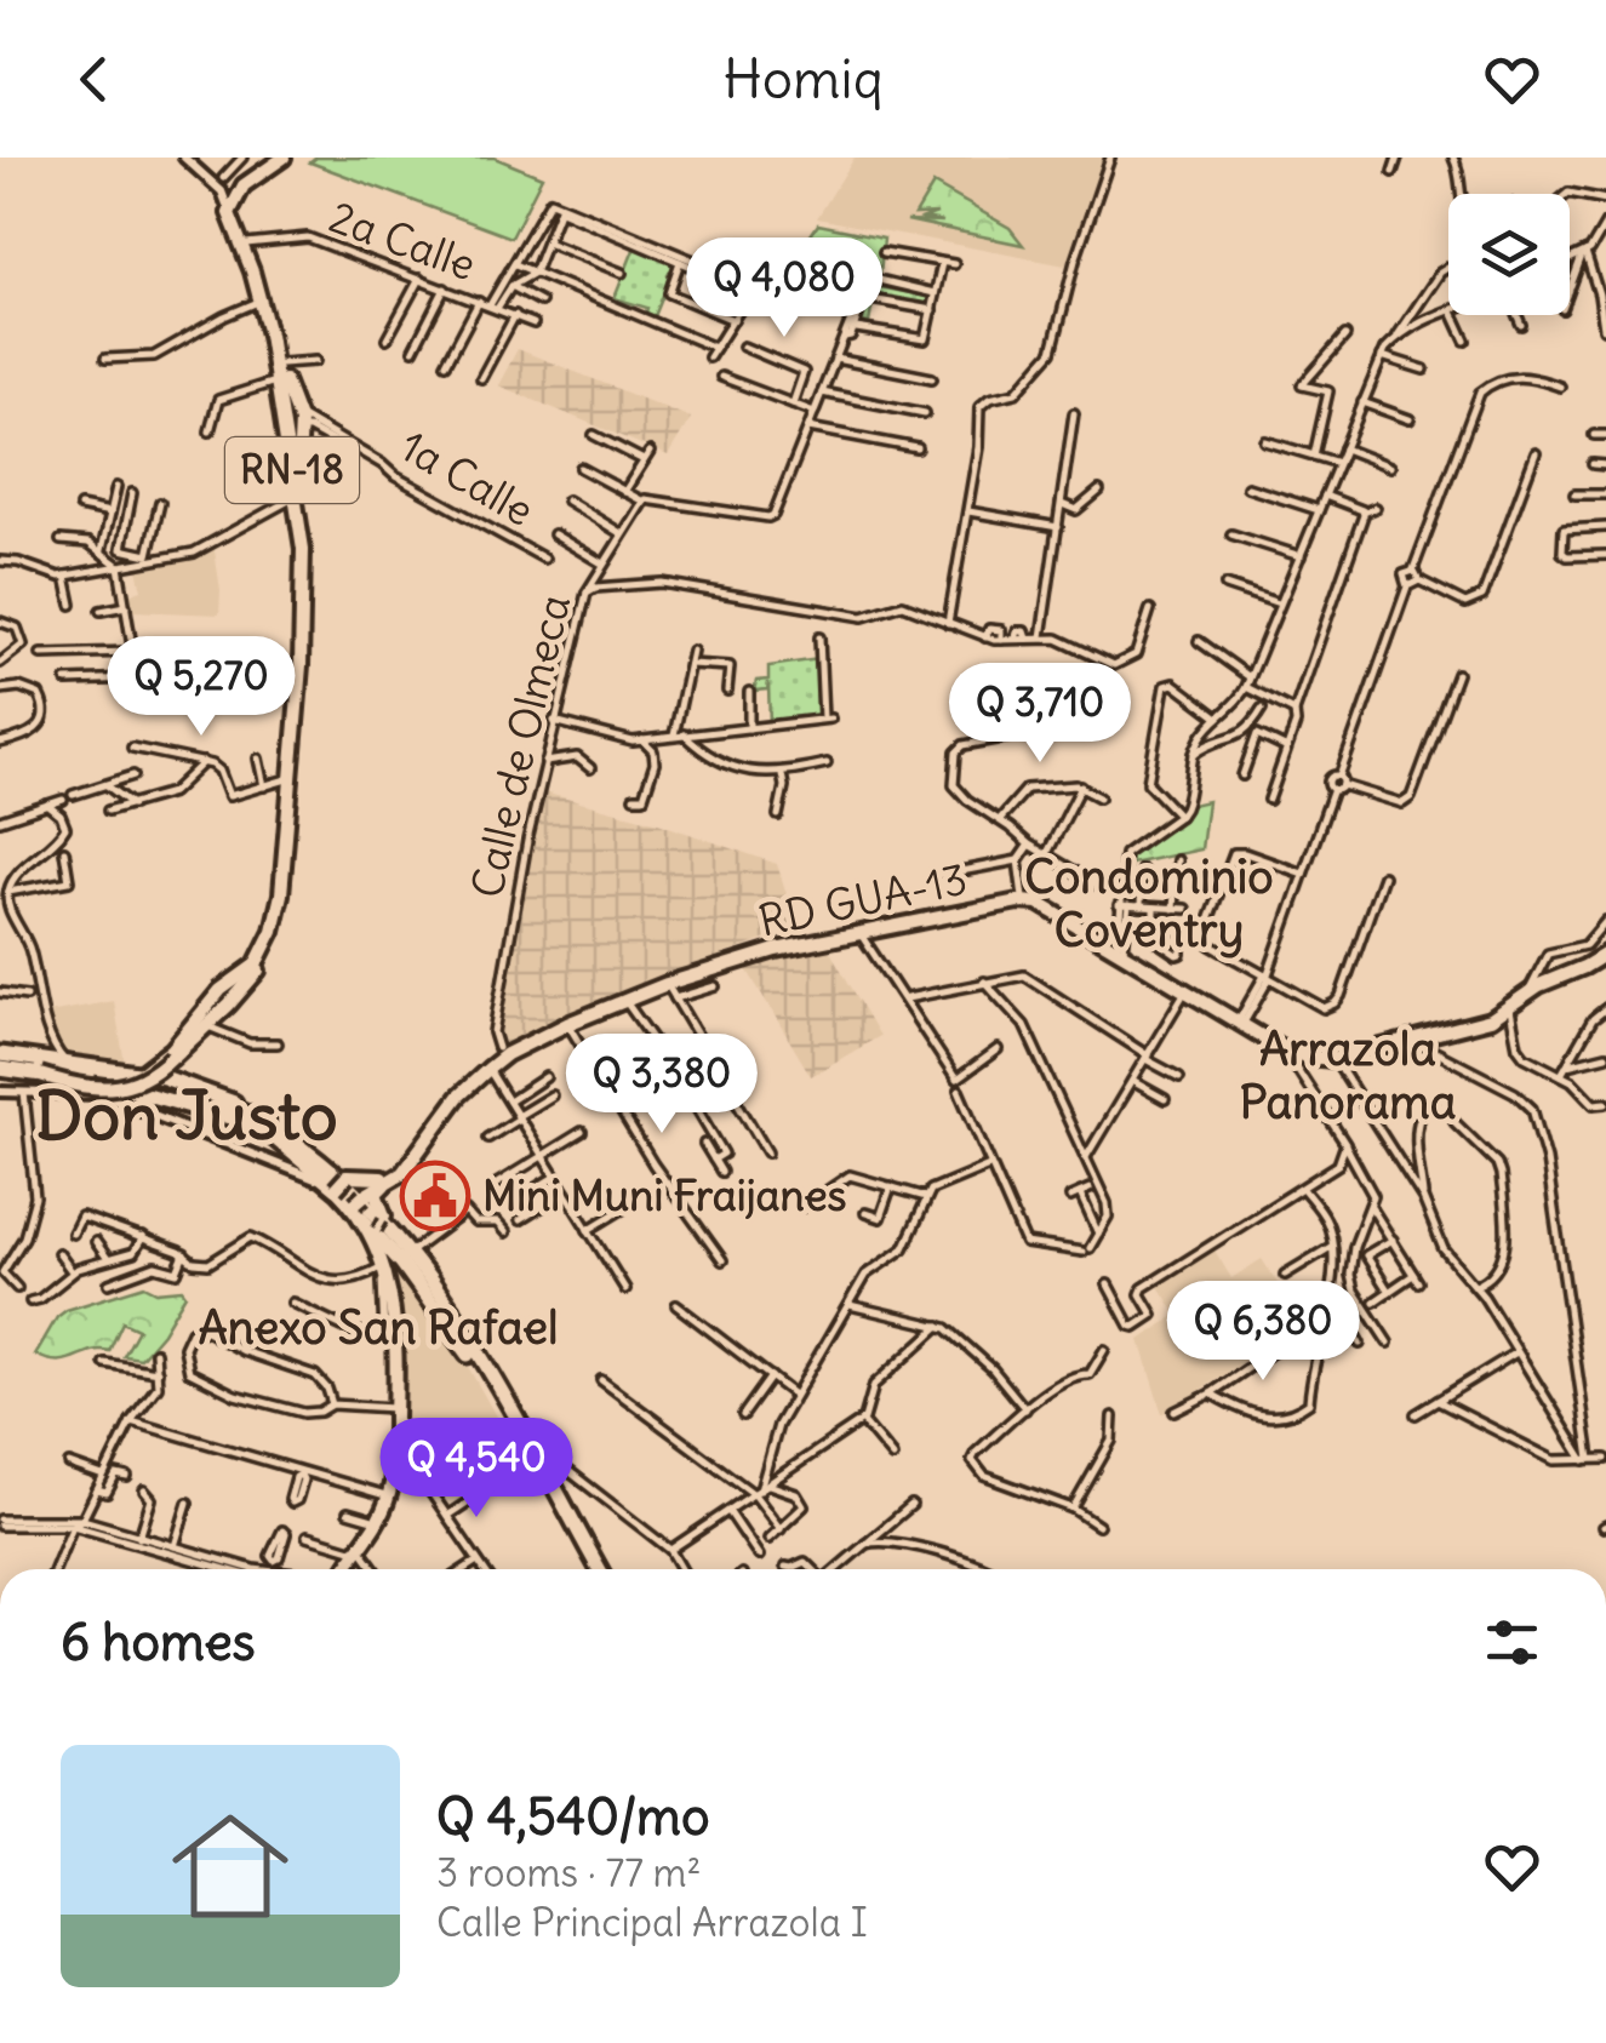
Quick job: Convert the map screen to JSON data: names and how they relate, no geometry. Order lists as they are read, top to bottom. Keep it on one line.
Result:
{"streets":{"main road":["RN-18","RD GUA-13"],"street":["2a Calle","1a Calle","Calle de Olmeca"]},"crossings":[["2a Calle","RN-18"],["RN-18","1a Calle"],["Calle de Olmeca","RD GUA-13"]],"districts":["Condominio Coventry","Arrazola Panorama","Don Justo","Anexo San Rafael"],"places":{"public building":["Mini Muni Fraijanes"]},"page":{"header":"Homiq","price":["Q 4,080","Q 5,270","Q 3,710","Q 3,380","Q 6,380","Q 4,540"],"heading":"6 homes","list":[{"name":"Q 4,540/mo","note":"3 rooms · 77 m² · Calle Principal Arrazola I"}]}}
